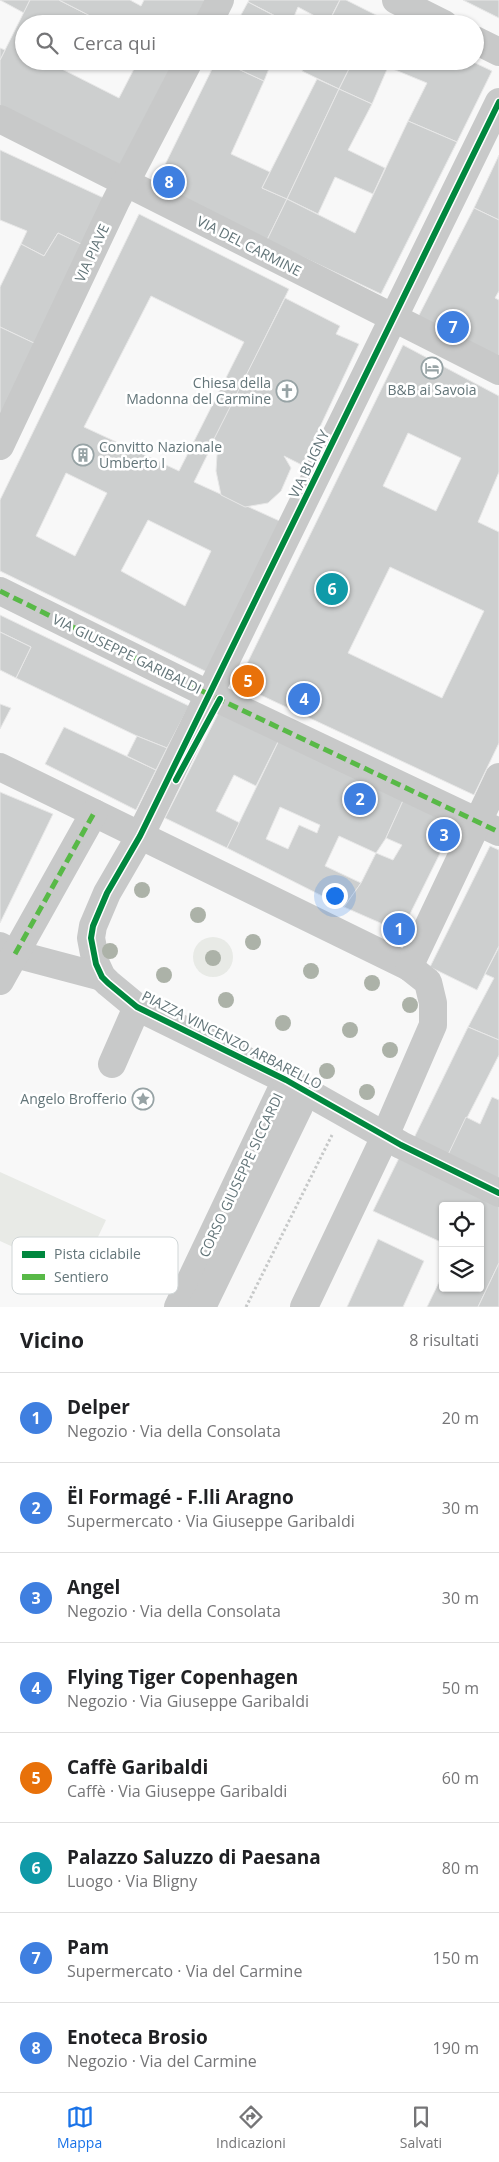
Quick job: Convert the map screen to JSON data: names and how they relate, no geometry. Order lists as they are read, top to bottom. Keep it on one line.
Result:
{"streets":{"street":["VIA DEL CARMINE","VIA PIAVE","VIA BLIGNY","VIA GIUSEPPE GARIBALDI","PIAZZA VINCENZO ARBARELLO","CORSO GIUSEPPE SICCARDI"]},"crossings":[["VIA DEL CARMINE","VIA PIAVE"],["VIA DEL CARMINE","VIA BLIGNY"],["VIA BLIGNY","VIA GIUSEPPE GARIBALDI"],["VIA BLIGNY","PIAZZA VINCENZO ARBARELLO"],["PIAZZA VINCENZO ARBARELLO","CORSO GIUSEPPE SICCARDI"]],"places":{"hotel":["B&B ai Savoia"],"church":["Chiesa della Madonna del Carmine"],"building":["Convitto Nazionale Umberto I"],"place":["Angelo Brofferio"]},"legend":["Pista ciclabile","Sentiero"],"page":{"search":"Cerca qui","pins":["8","7","6","5","4","2","3","1"],"heading":["Vicino","8 risultati"],"list":[{"mark":"1","name":"Delper","note":"Negozio · Via della Consolata","value":"20 m"},{"mark":"2","name":"Ël Formagé - F.lli Aragno","note":"Supermercato · Via Giuseppe Garibaldi","value":"30 m"},{"mark":"3","name":"Angel","note":"Negozio · Via della Consolata","value":"30 m"},{"mark":"4","name":"Flying Tiger Copenhagen","note":"Negozio · Via Giuseppe Garibaldi","value":"50 m"},{"mark":"5","name":"Caffè Garibaldi","note":"Caffè · Via Giuseppe Garibaldi","value":"60 m"},{"mark":"6","name":"Palazzo Saluzzo di Paesana","note":"Luogo · Via Bligny","value":"80 m"},{"mark":"7","name":"Pam","note":"Supermercato · Via del Carmine","value":"150 m"},{"mark":"8","name":"Enoteca Brosio","note":"Negozio · Via del Carmine","value":"190 m"}],"nav":["Mappa","Indicazioni","Salvati"]}}
